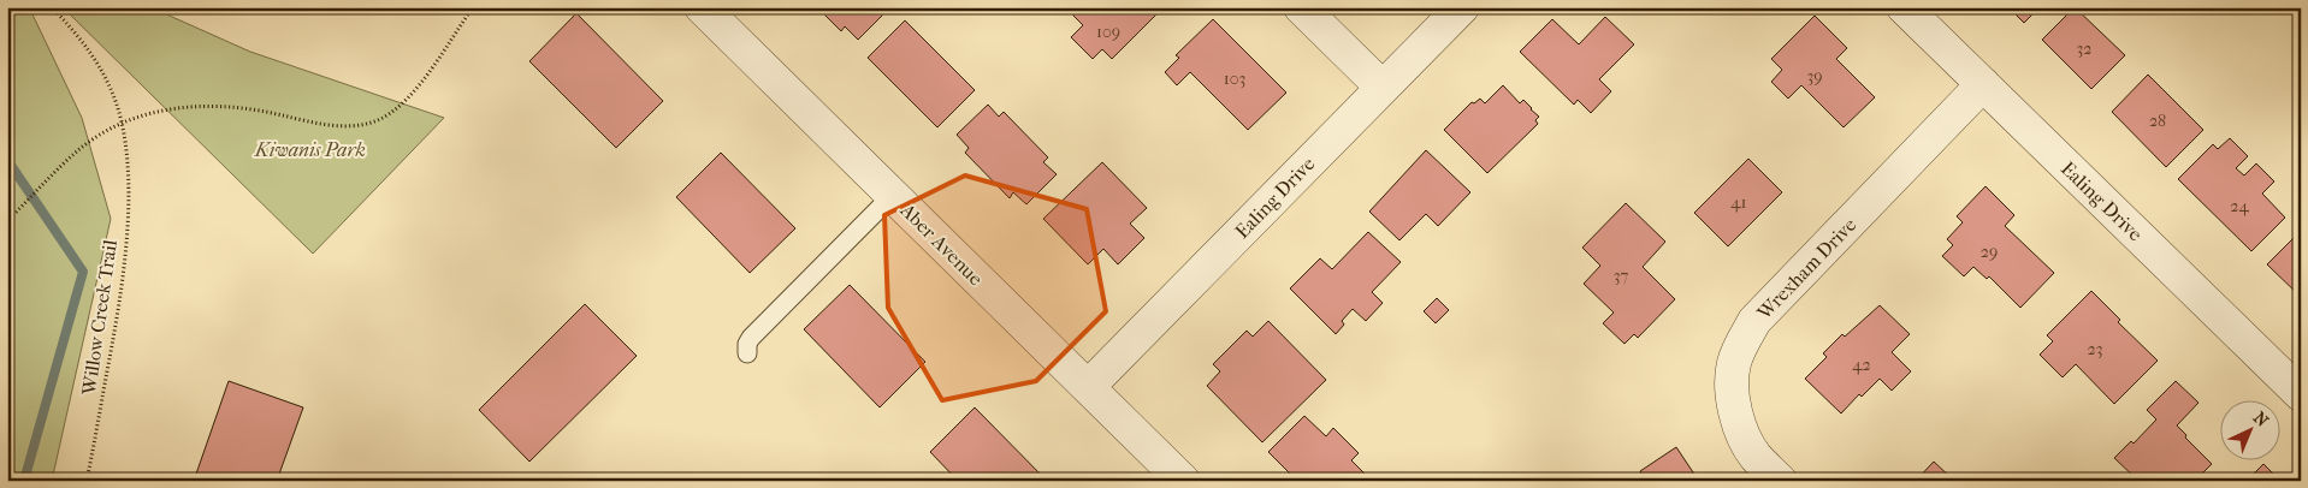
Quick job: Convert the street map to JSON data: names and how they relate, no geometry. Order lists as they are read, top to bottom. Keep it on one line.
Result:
{"streets":{"street":["Ealing Drive","Aber Avenue","Wrexham Drive"],"path":["Willow Creek Trail"]},"crossings":[["Ealing Drive","Aber Avenue"],["Ealing Drive","Wrexham Drive"]],"parks":["Kiwanis Park"],"house_numbers":["109","32","39","103","28","41","24","29","37","23","42"],"north":"top right"}
